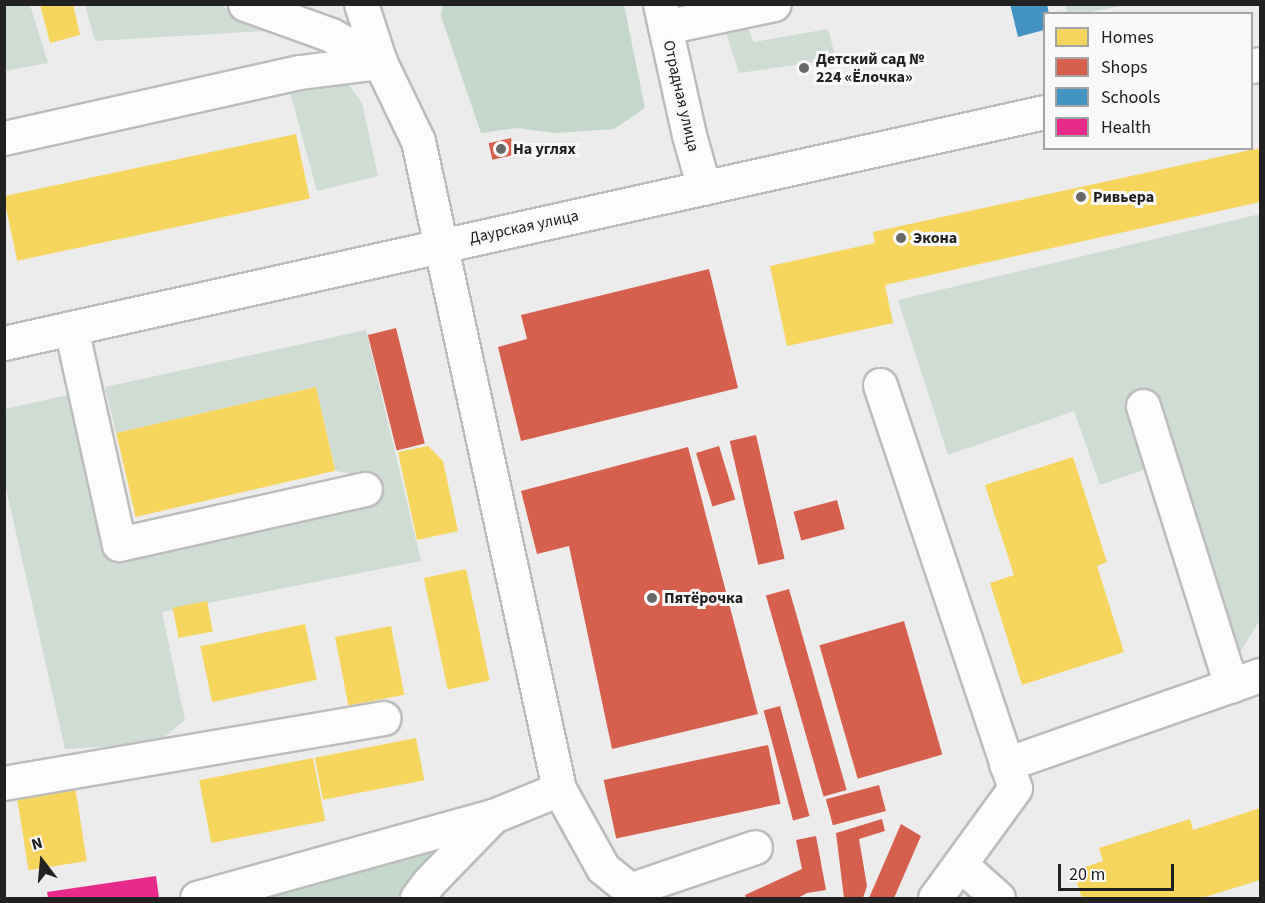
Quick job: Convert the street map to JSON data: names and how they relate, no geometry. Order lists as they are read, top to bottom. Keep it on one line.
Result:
{"streets":{"street":["Отрадная улица","Даурская улица"]},"crossings":[["Отрадная улица","Даурская улица"]],"places":["Детский сад № 224 «Ёлочка»","На углях","Ривьера","Экона","Пятёрочка"],"legend":["Homes","Shops","Schools","Health"],"scale_bar":"20 m","north":"top"}
